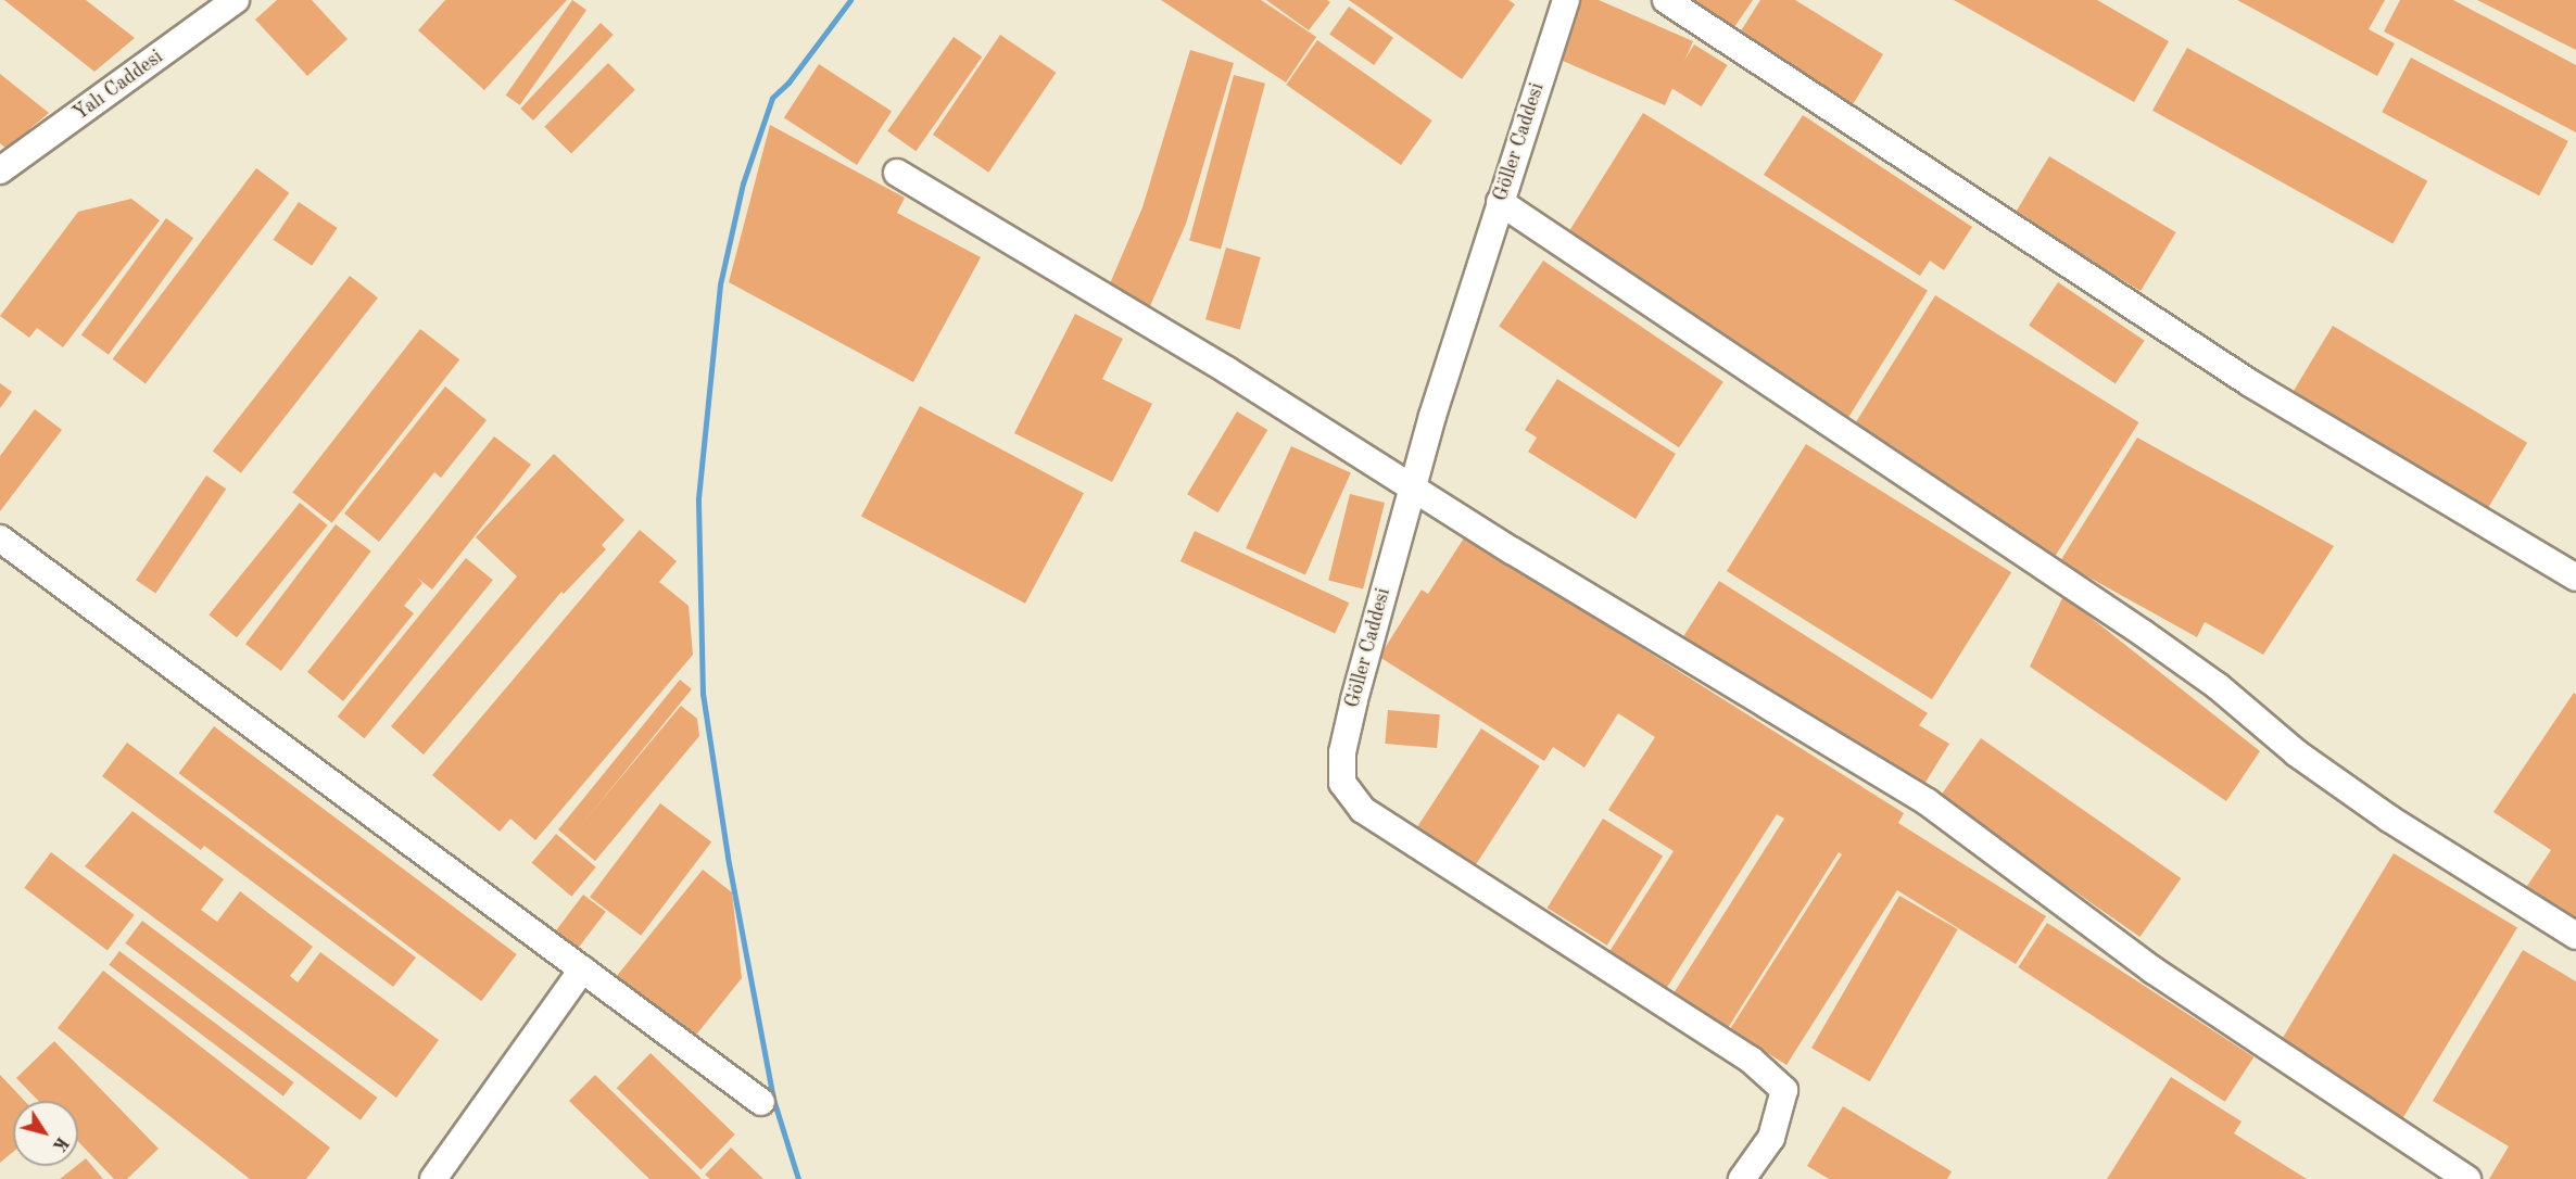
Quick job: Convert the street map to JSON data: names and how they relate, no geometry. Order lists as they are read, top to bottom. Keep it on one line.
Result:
{"streets":{"street":["Yalı Caddesi","Göller Caddesi"]},"north":"bottom right"}
